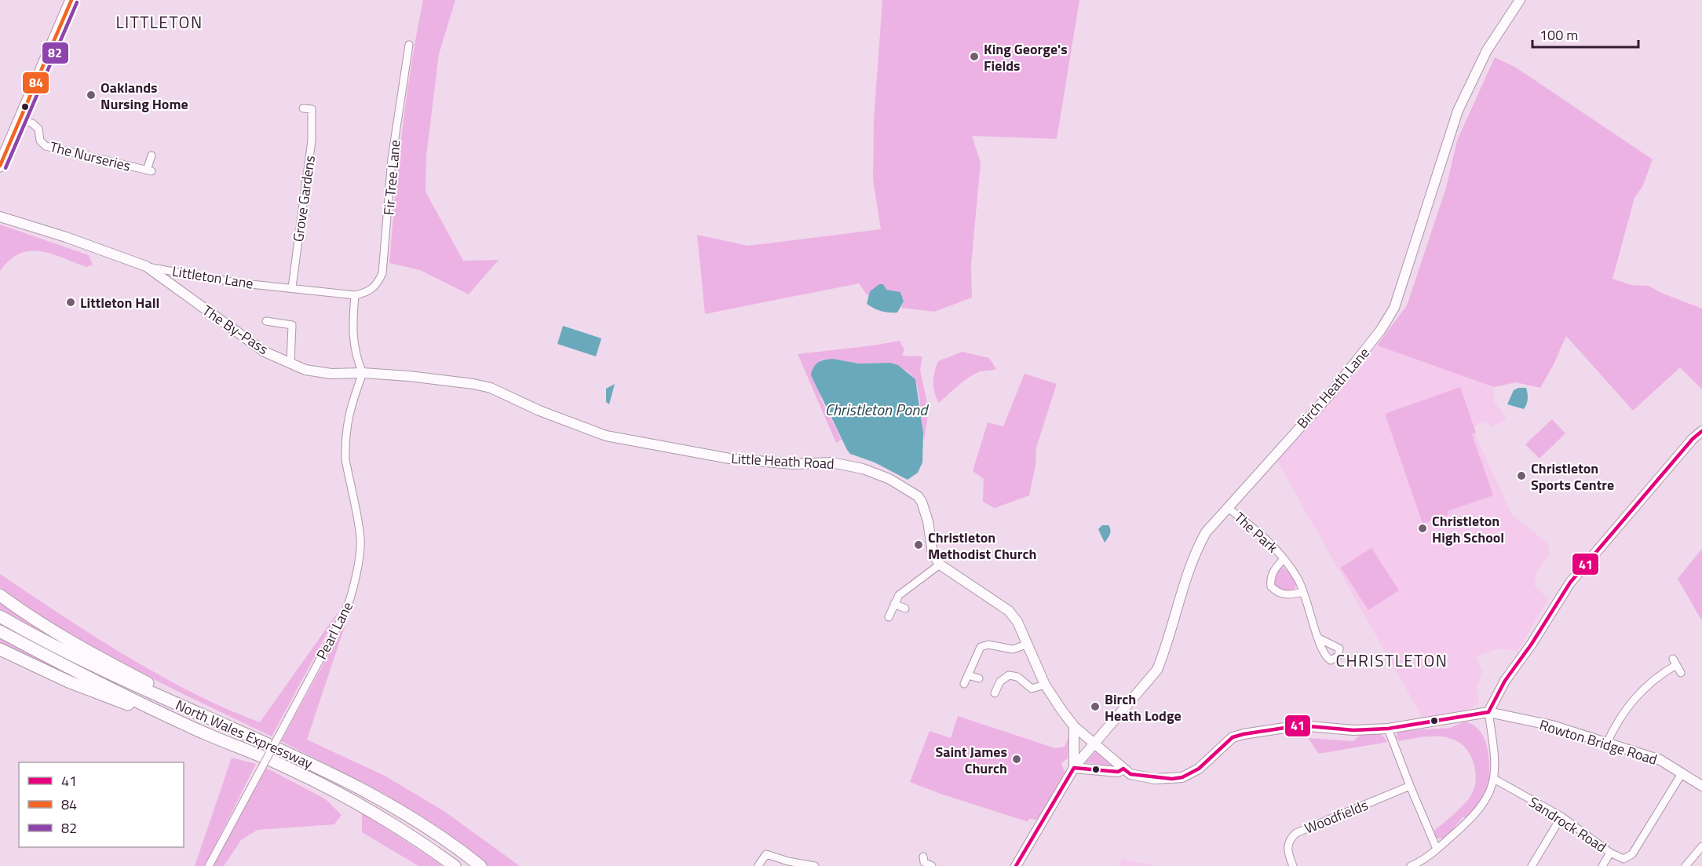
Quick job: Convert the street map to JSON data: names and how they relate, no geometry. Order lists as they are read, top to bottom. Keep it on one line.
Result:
{"streets":{"highway":["North Wales Expressway"],"street":["The Nurseries","Fir Tree Lane","Grove Gardens","Littleton Lane","The By-Pass","Birch Heath Lane","Little Heath Road","The Park","Pearl Lane","Rowton Bridge Road","Woodfields","Sandrock Road"]},"crossings":[["Fir Tree Lane","Littleton Lane"],["Grove Gardens","Littleton Lane"],["Littleton Lane","The By-Pass"],["The By-Pass","Little Heath Road"],["The By-Pass","Pearl Lane"],["Birch Heath Lane","The Park"],["Little Heath Road","Pearl Lane"],["Rowton Bridge Road","Sandrock Road"]],"districts":["LITTLETON","CHRISTLETON"],"water":["Christleton Pond"],"places":["King George's Fields","Oaklands Nursing Home","Littleton Hall","Christleton Sports Centre","Christleton High School","Christleton Methodist Church","Birch Heath Lodge","Saint James Church"],"lines":["transit line 84","transit line 82","transit line 41"],"legend":["41","84","82"],"scale_bar":"100 m"}
